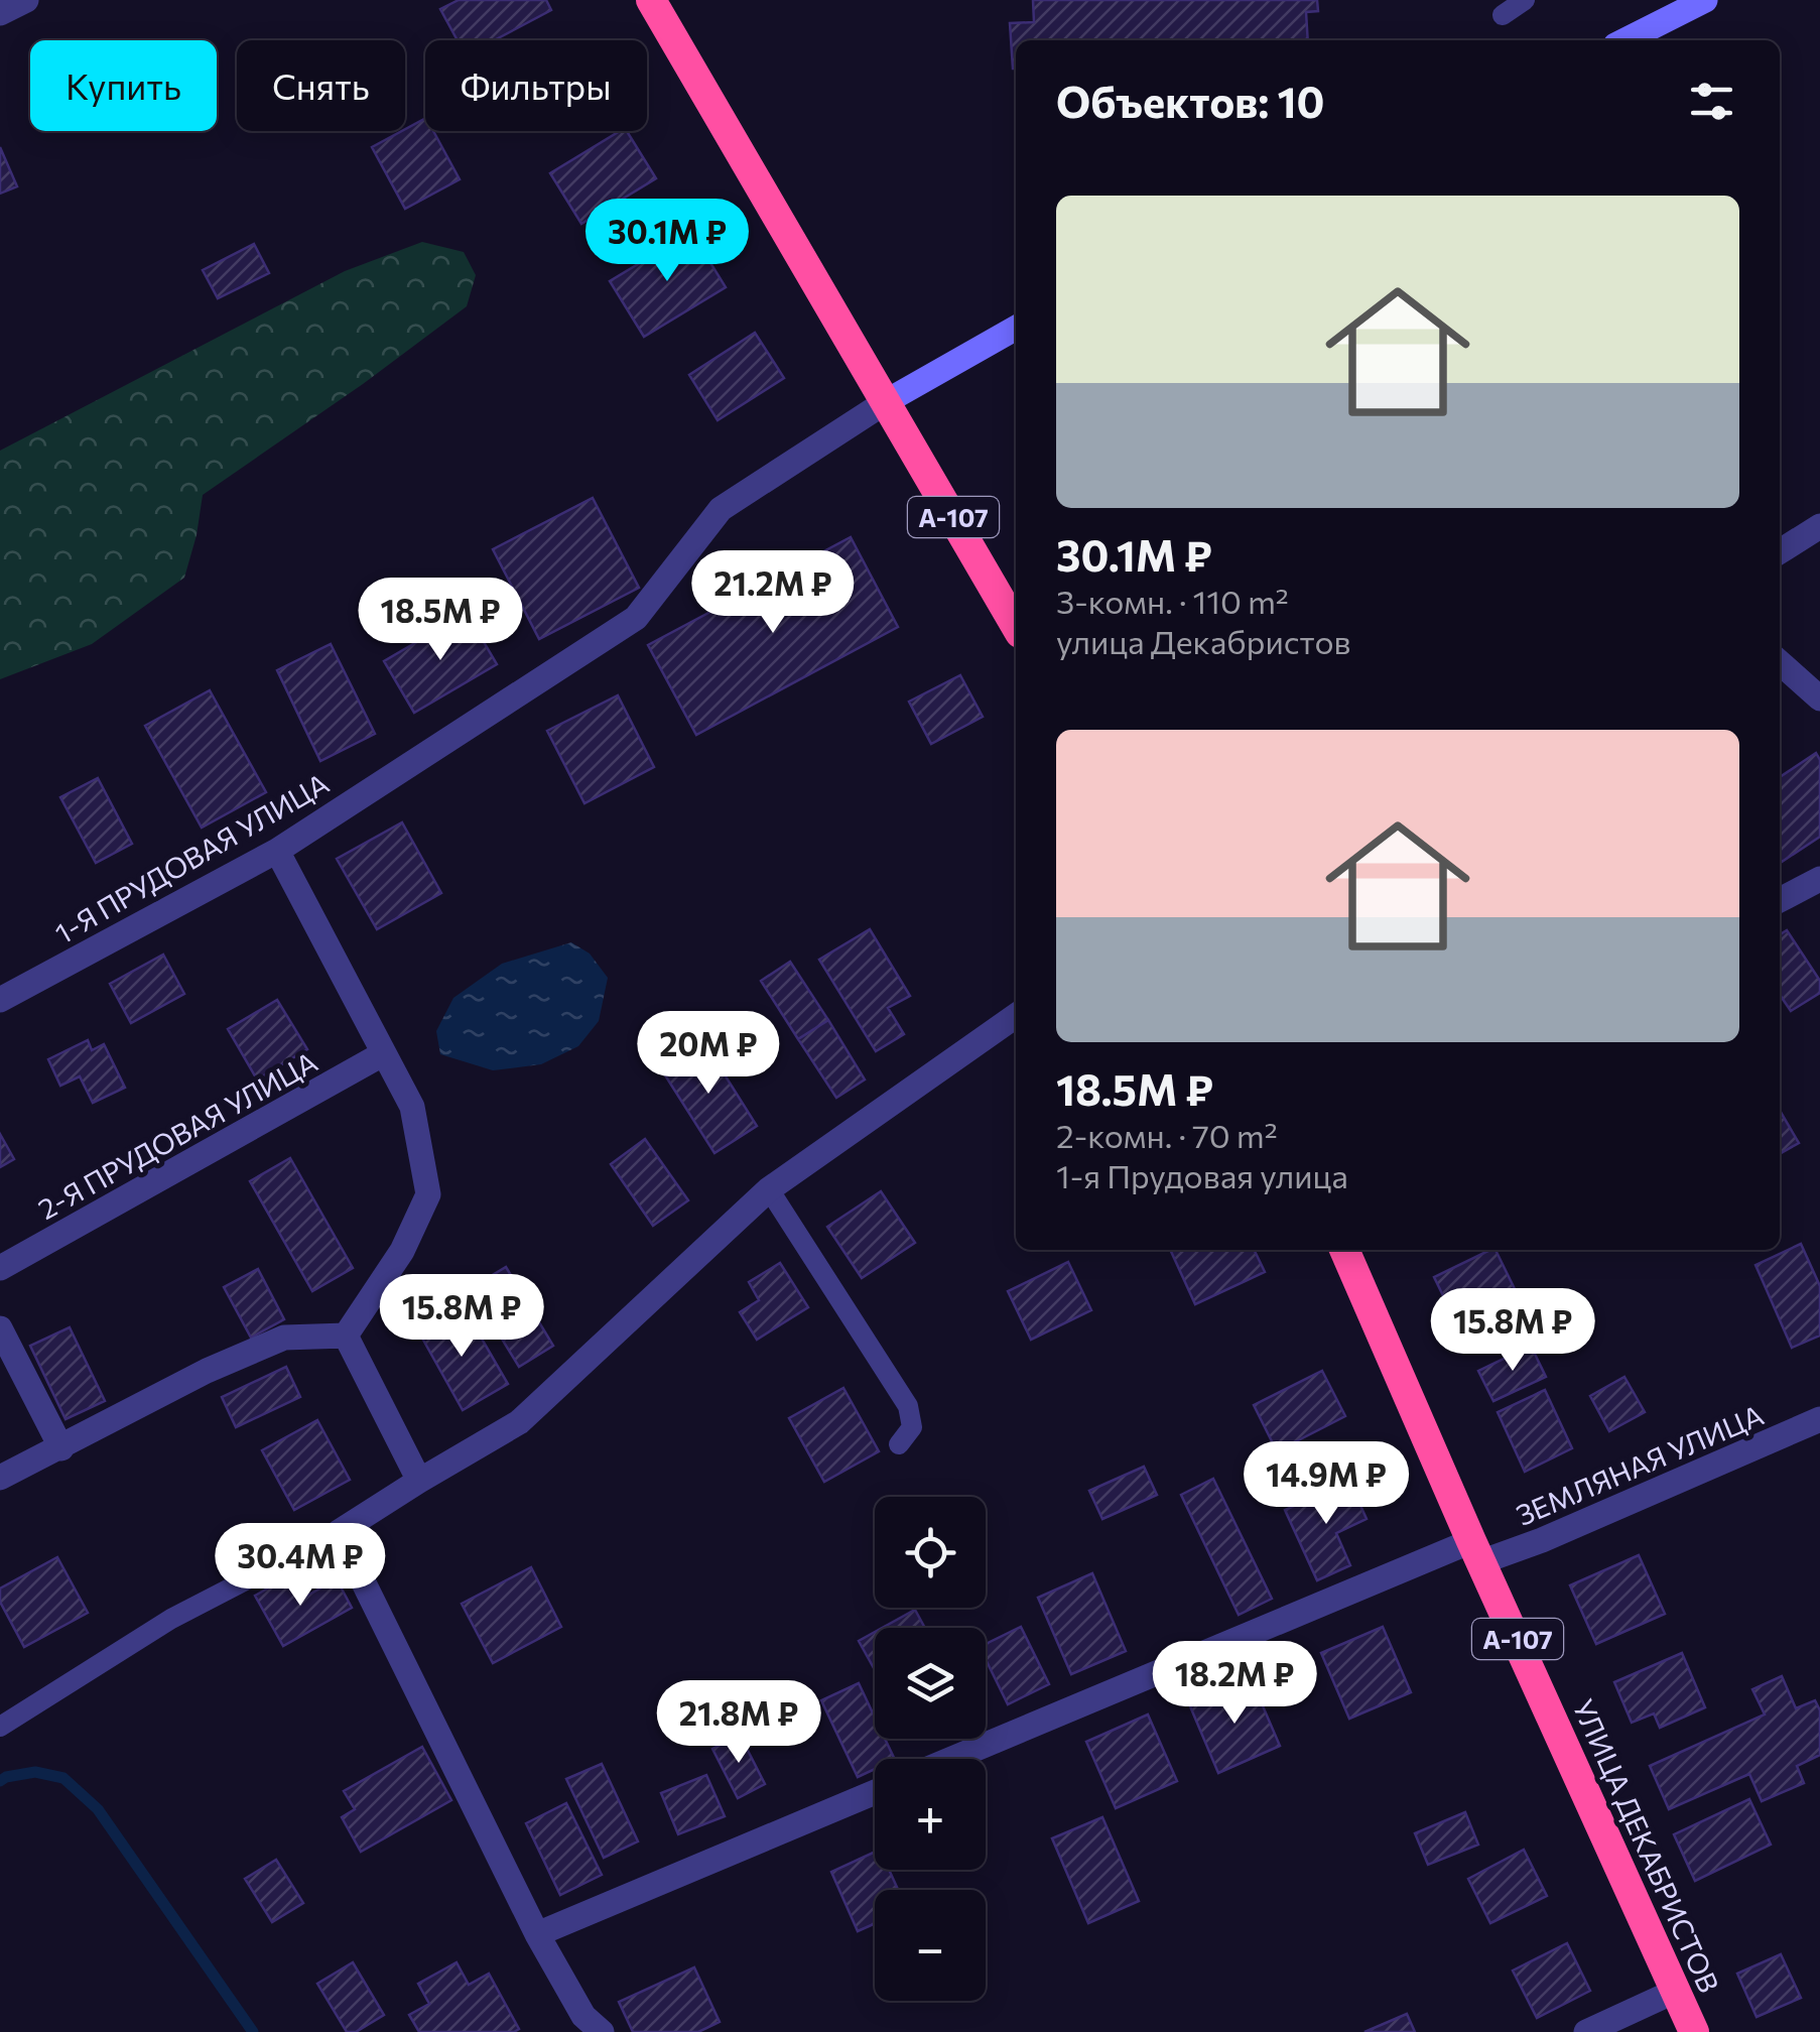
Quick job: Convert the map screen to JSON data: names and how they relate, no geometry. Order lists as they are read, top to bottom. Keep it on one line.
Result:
{"streets":{"highway":["А-107","УЛИЦА ДЕКАБРИСТОВ"],"street":["1-Я ПРУДОВАЯ УЛИЦА","2-Я ПРУДОВАЯ УЛИЦА","ЗЕМЛЯНАЯ УЛИЦА"]},"crossings":[["А-107","1-Я ПРУДОВАЯ УЛИЦА"],["ЗЕМЛЯНАЯ УЛИЦА","УЛИЦА ДЕКАБРИСТОВ"]],"page":{"chip":["Купить","Снять","Фильтры"],"heading":"Объектов: 10","list":[{"name":"30.1M ₽","note":"3-комн. · 110 m² · улица Декабристов"},{"name":"18.5M ₽","note":"2-комн. · 70 m² · 1-я Прудовая улица"}],"price":["30.1M ₽","21.2M ₽","18.5M ₽","20M ₽","15.8M ₽","15.8M ₽","14.9M ₽","30.4M ₽","18.2M ₽","21.8M ₽"],"map_buttons":["+","−"]}}
